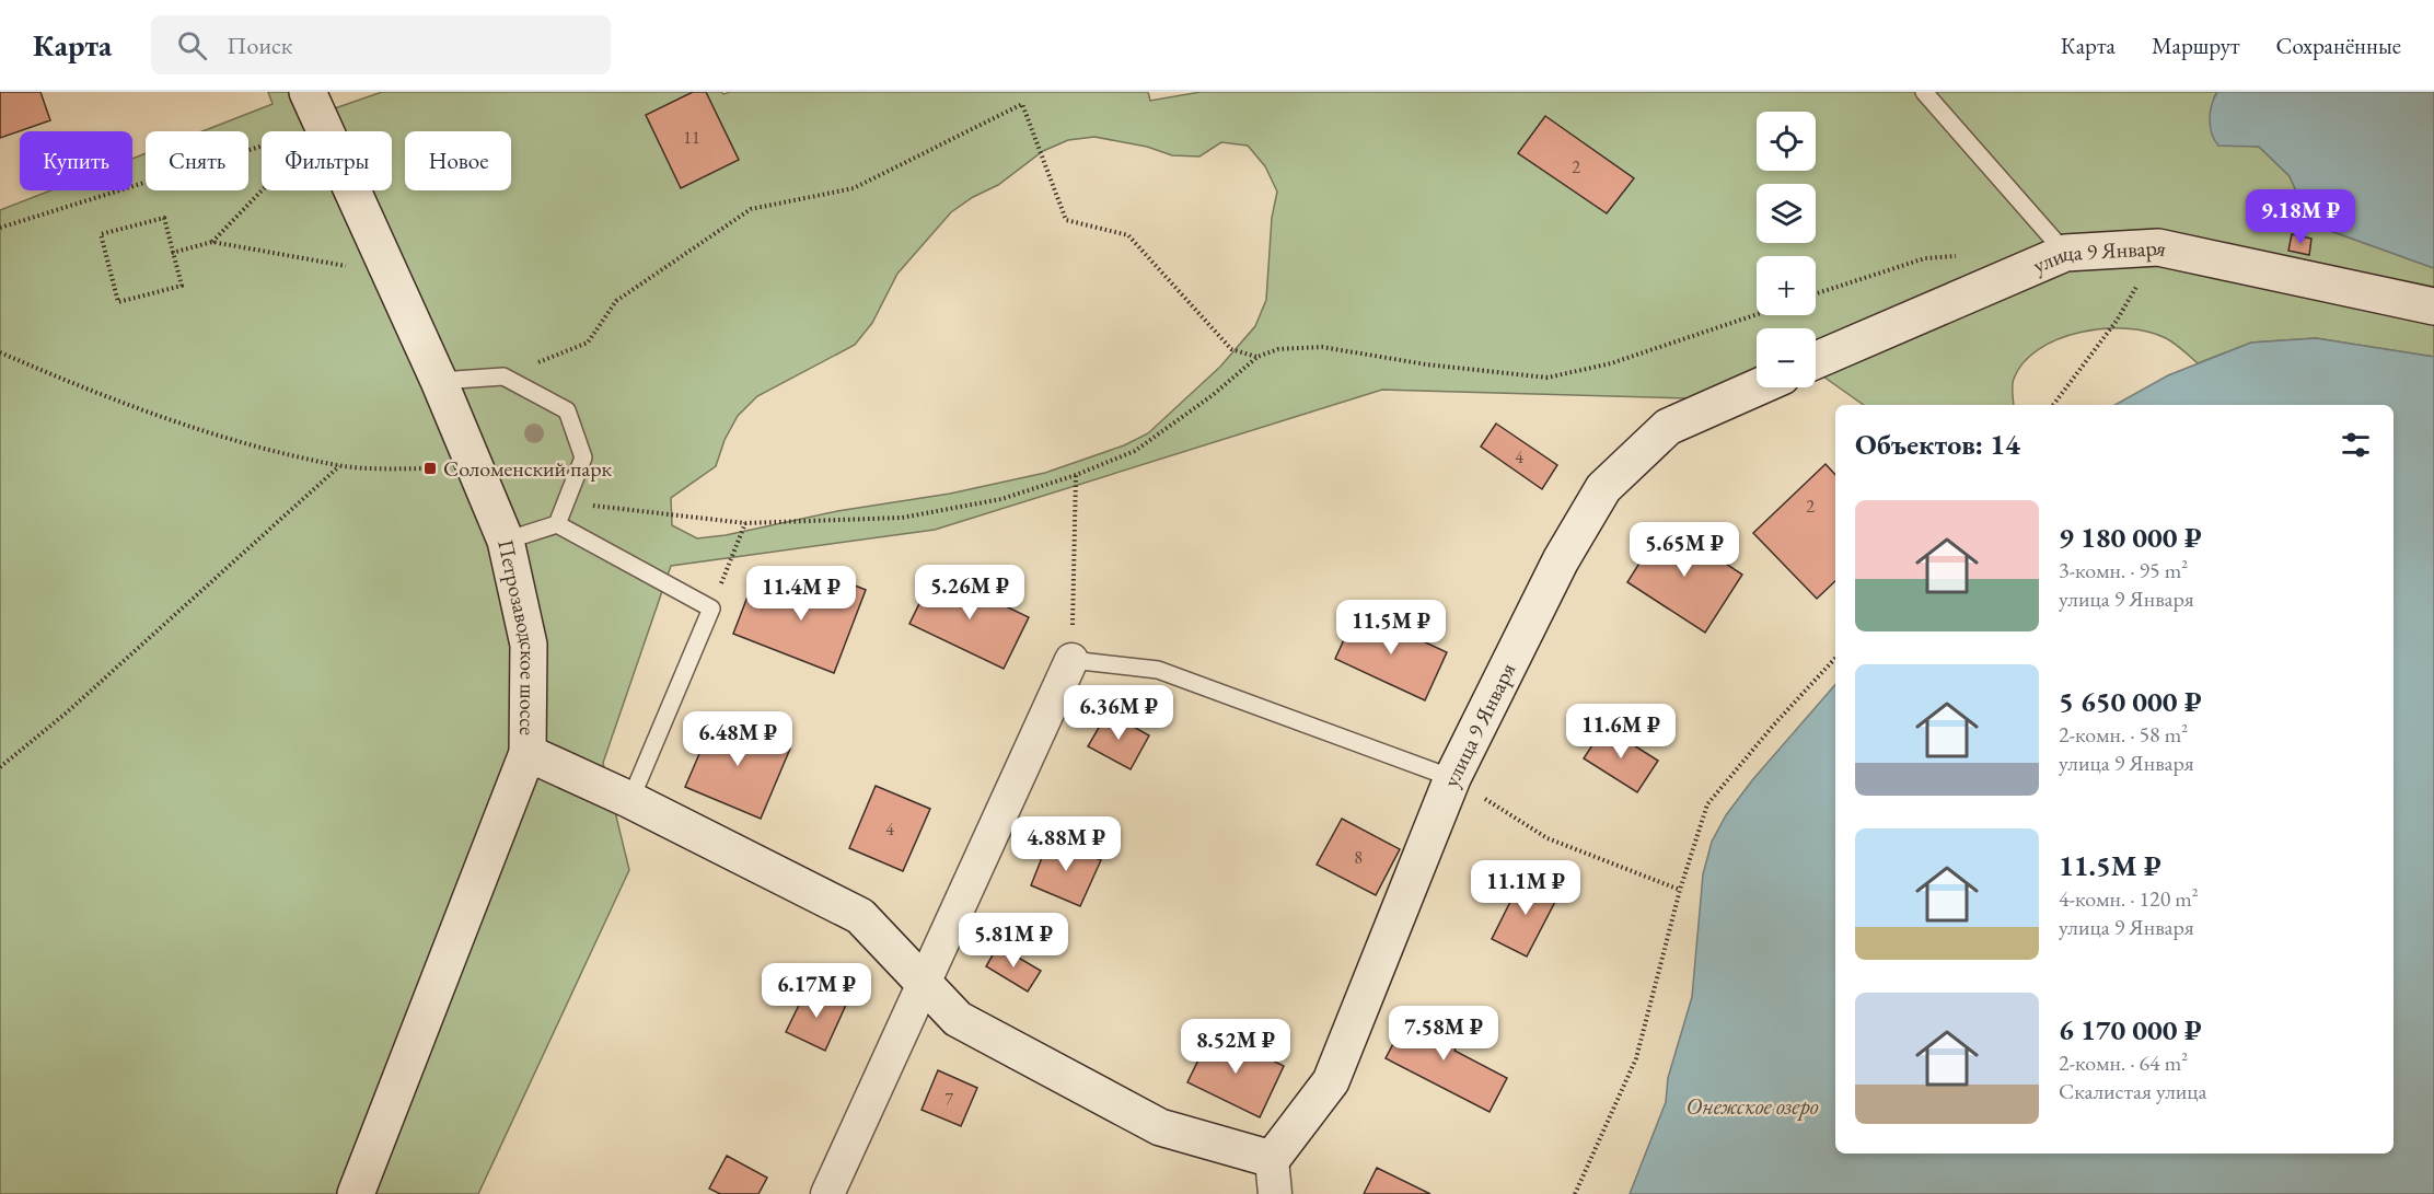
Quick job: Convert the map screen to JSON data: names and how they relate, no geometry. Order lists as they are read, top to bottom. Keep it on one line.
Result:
{"streets":{"street":["улица 9 Января","Петрозаводское шоссе"]},"water":["Онежское озеро"],"places":{"transit":["Соломенский парк"]},"house_numbers":["11","2","4","2","4","8","7"],"page":{"header":"Карта","search":"Поиск","nav":["Карта","Маршрут","Сохранённые"],"map_buttons":["+","−"],"chip":["Купить","Снять","Фильтры","Новое"],"price":["9.18M ₽","5.65M ₽","5.26M ₽","11.4M ₽","11.5M ₽","6.36M ₽","11.6M ₽","6.48M ₽","4.88M ₽","11.1M ₽","5.81M ₽","6.17M ₽","7.58M ₽","8.52M ₽"],"heading":"Объектов: 14","list":[{"name":"9 180 000 ₽","note":"3-комн. · 95 m² · улица 9 Января"},{"name":"5 650 000 ₽","note":"2-комн. · 58 m² · улица 9 Января"},{"name":"11.5M ₽","note":"4-комн. · 120 m² · улица 9 Января"},{"name":"6 170 000 ₽","note":"2-комн. · 64 m² · Скалистая улица"}]}}
